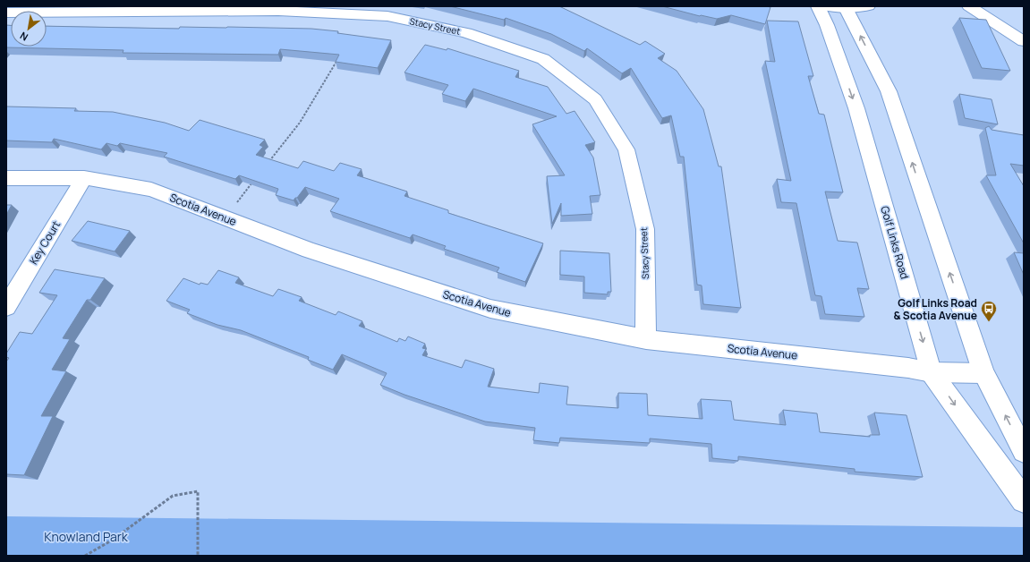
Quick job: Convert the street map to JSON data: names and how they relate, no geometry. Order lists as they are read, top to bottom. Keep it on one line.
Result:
{"streets":{"street":["Stacy Street","Scotia Avenue","Key Court","Golf Links Road"]},"crossings":[["Stacy Street","Scotia Avenue"],["Scotia Avenue","Key Court"],["Scotia Avenue","Golf Links Road"]],"parks":["Knowland Park"],"places":{"bus stop":["Golf Links Road & Scotia Avenue"]},"north":"bottom left"}
